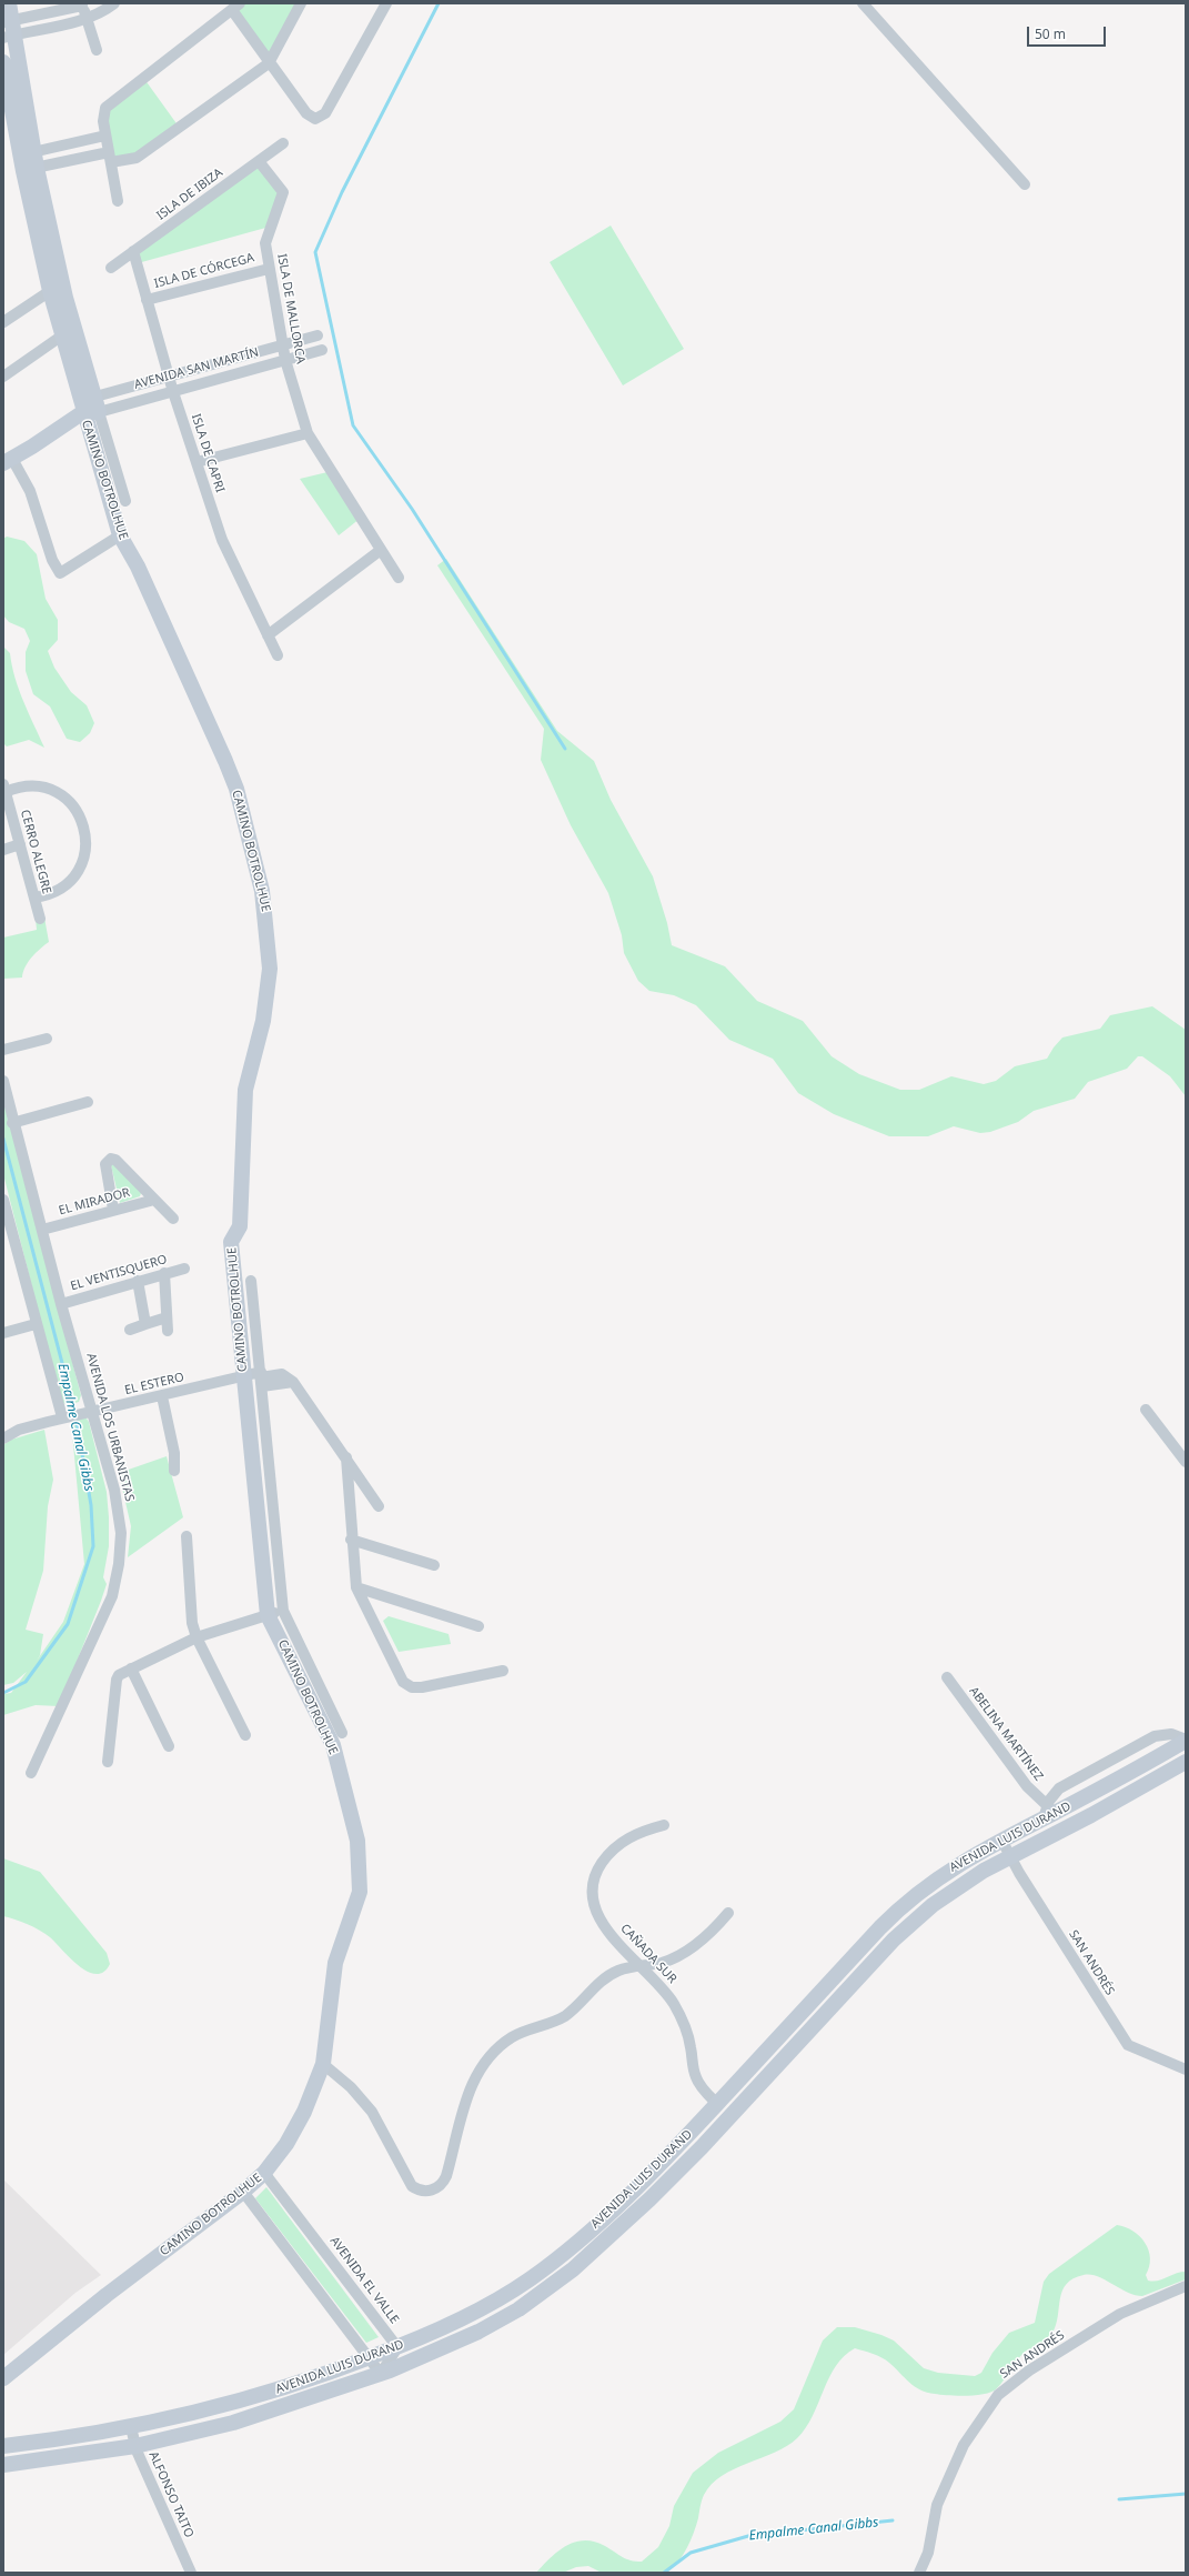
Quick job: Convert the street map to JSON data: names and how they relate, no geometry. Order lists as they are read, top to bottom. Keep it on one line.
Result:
{"streets":{"street":["ISLA DE IBIZA","ISLA DE CÓRCEGA","ISLA DE MALLORCA","AVENIDA SAN MARTÍN","ISLA DE CAPRI","CAMINO BOTROLHUE","CERRO ALEGRE","EL MIRADOR","EL VENTISQUERO","EL ESTERO","AVENIDA LOS URBANISTAS","ABELINA MARTÍNEZ","AVENIDA LUIS DURAND","CAÑADA SUR","SAN ANDRÉS","AVENIDA EL VALLE","ALFONSO TAITO"]},"crossings":[["ISLA DE IBIZA","ISLA DE MALLORCA"],["ISLA DE IBIZA","ISLA DE CAPRI"],["ISLA DE CÓRCEGA","ISLA DE MALLORCA"],["ISLA DE CÓRCEGA","ISLA DE CAPRI"],["ISLA DE MALLORCA","AVENIDA SAN MARTÍN"],["AVENIDA SAN MARTÍN","ISLA DE CAPRI"],["AVENIDA SAN MARTÍN","CAMINO BOTROLHUE"],["CAMINO BOTROLHUE","EL ESTERO"],["CAMINO BOTROLHUE","AVENIDA EL VALLE"],["EL MIRADOR","AVENIDA LOS URBANISTAS"],["EL VENTISQUERO","AVENIDA LOS URBANISTAS"],["EL ESTERO","AVENIDA LOS URBANISTAS"],["ABELINA MARTÍNEZ","AVENIDA LUIS DURAND"],["AVENIDA LUIS DURAND","CAÑADA SUR"],["AVENIDA LUIS DURAND","SAN ANDRÉS"],["AVENIDA LUIS DURAND","AVENIDA EL VALLE"],["AVENIDA LUIS DURAND","ALFONSO TAITO"]],"water":["Empalme Canal Gibbs"],"scale_bar":"50 m"}
